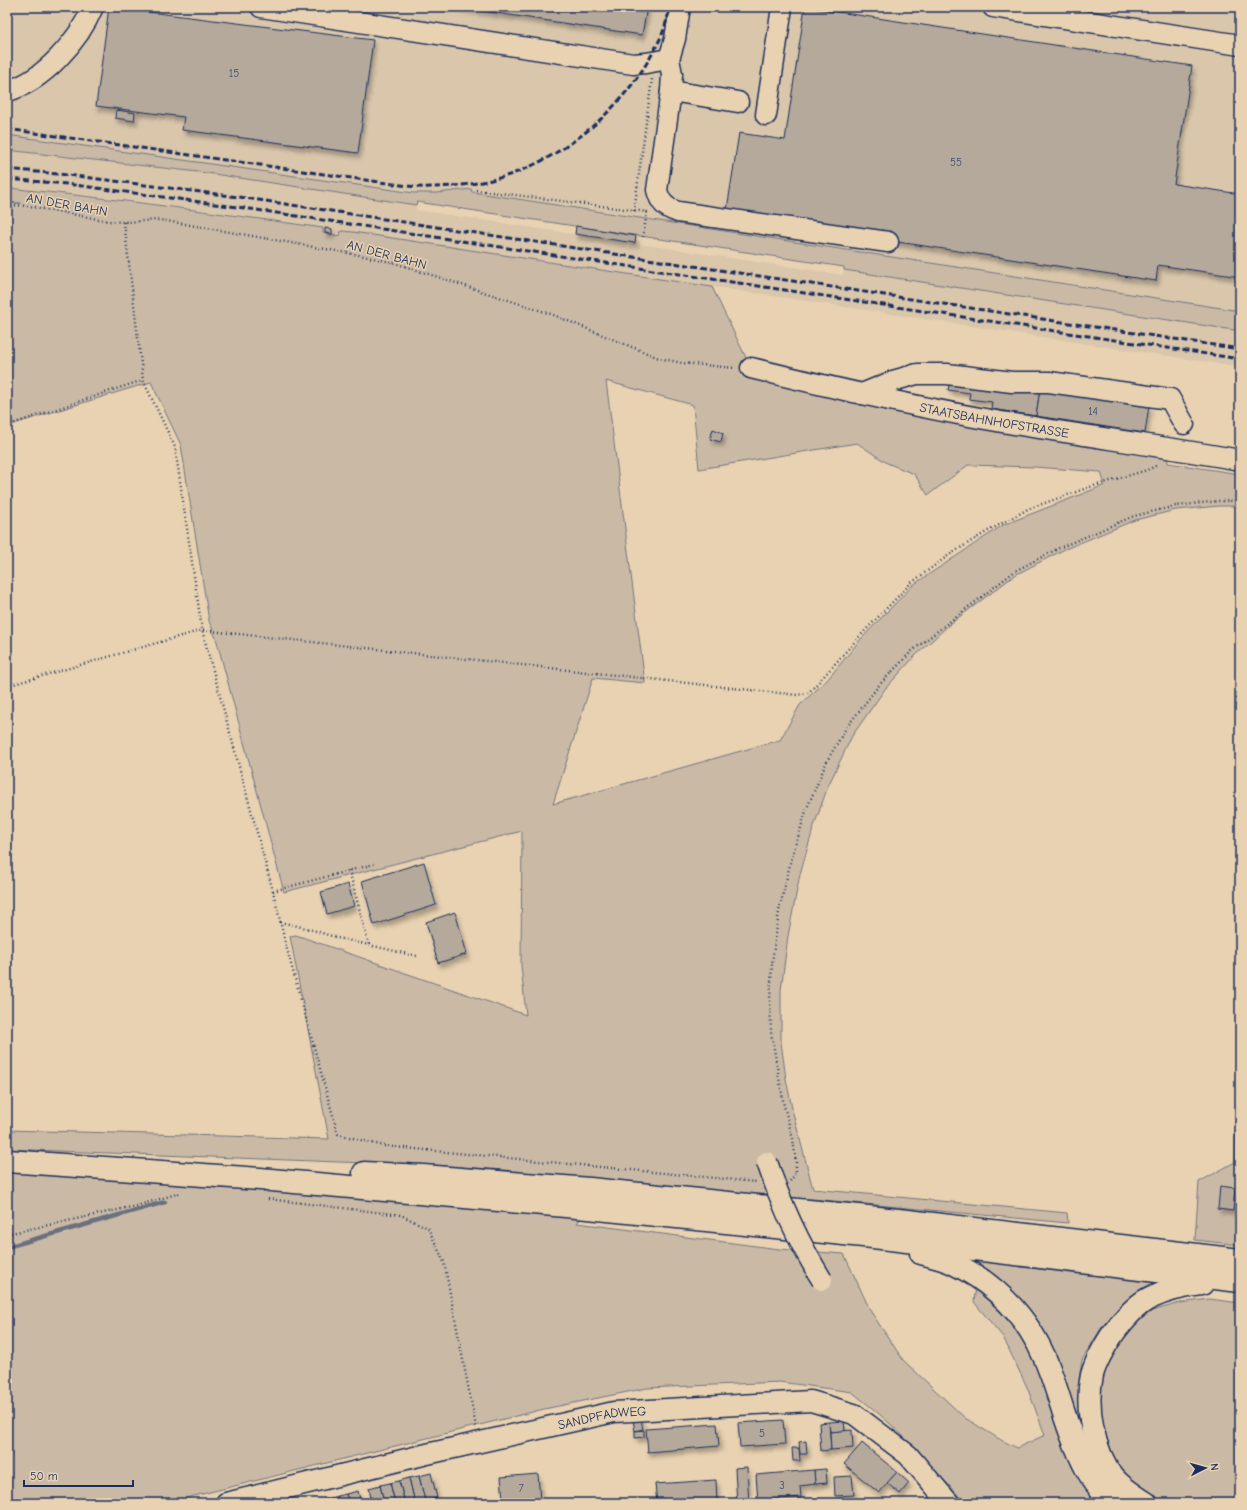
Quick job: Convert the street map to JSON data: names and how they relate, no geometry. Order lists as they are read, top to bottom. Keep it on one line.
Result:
{"streets":{"street":["STAATSBAHNHOFSTRASSE","SANDPFADWEG"],"path":["AN DER BAHN"]},"crossings":[["AN DER BAHN","STAATSBAHNHOFSTRASSE"]],"house_numbers":["15","55","14","5","3","7"],"scale_bar":"50 m","north":"right"}
